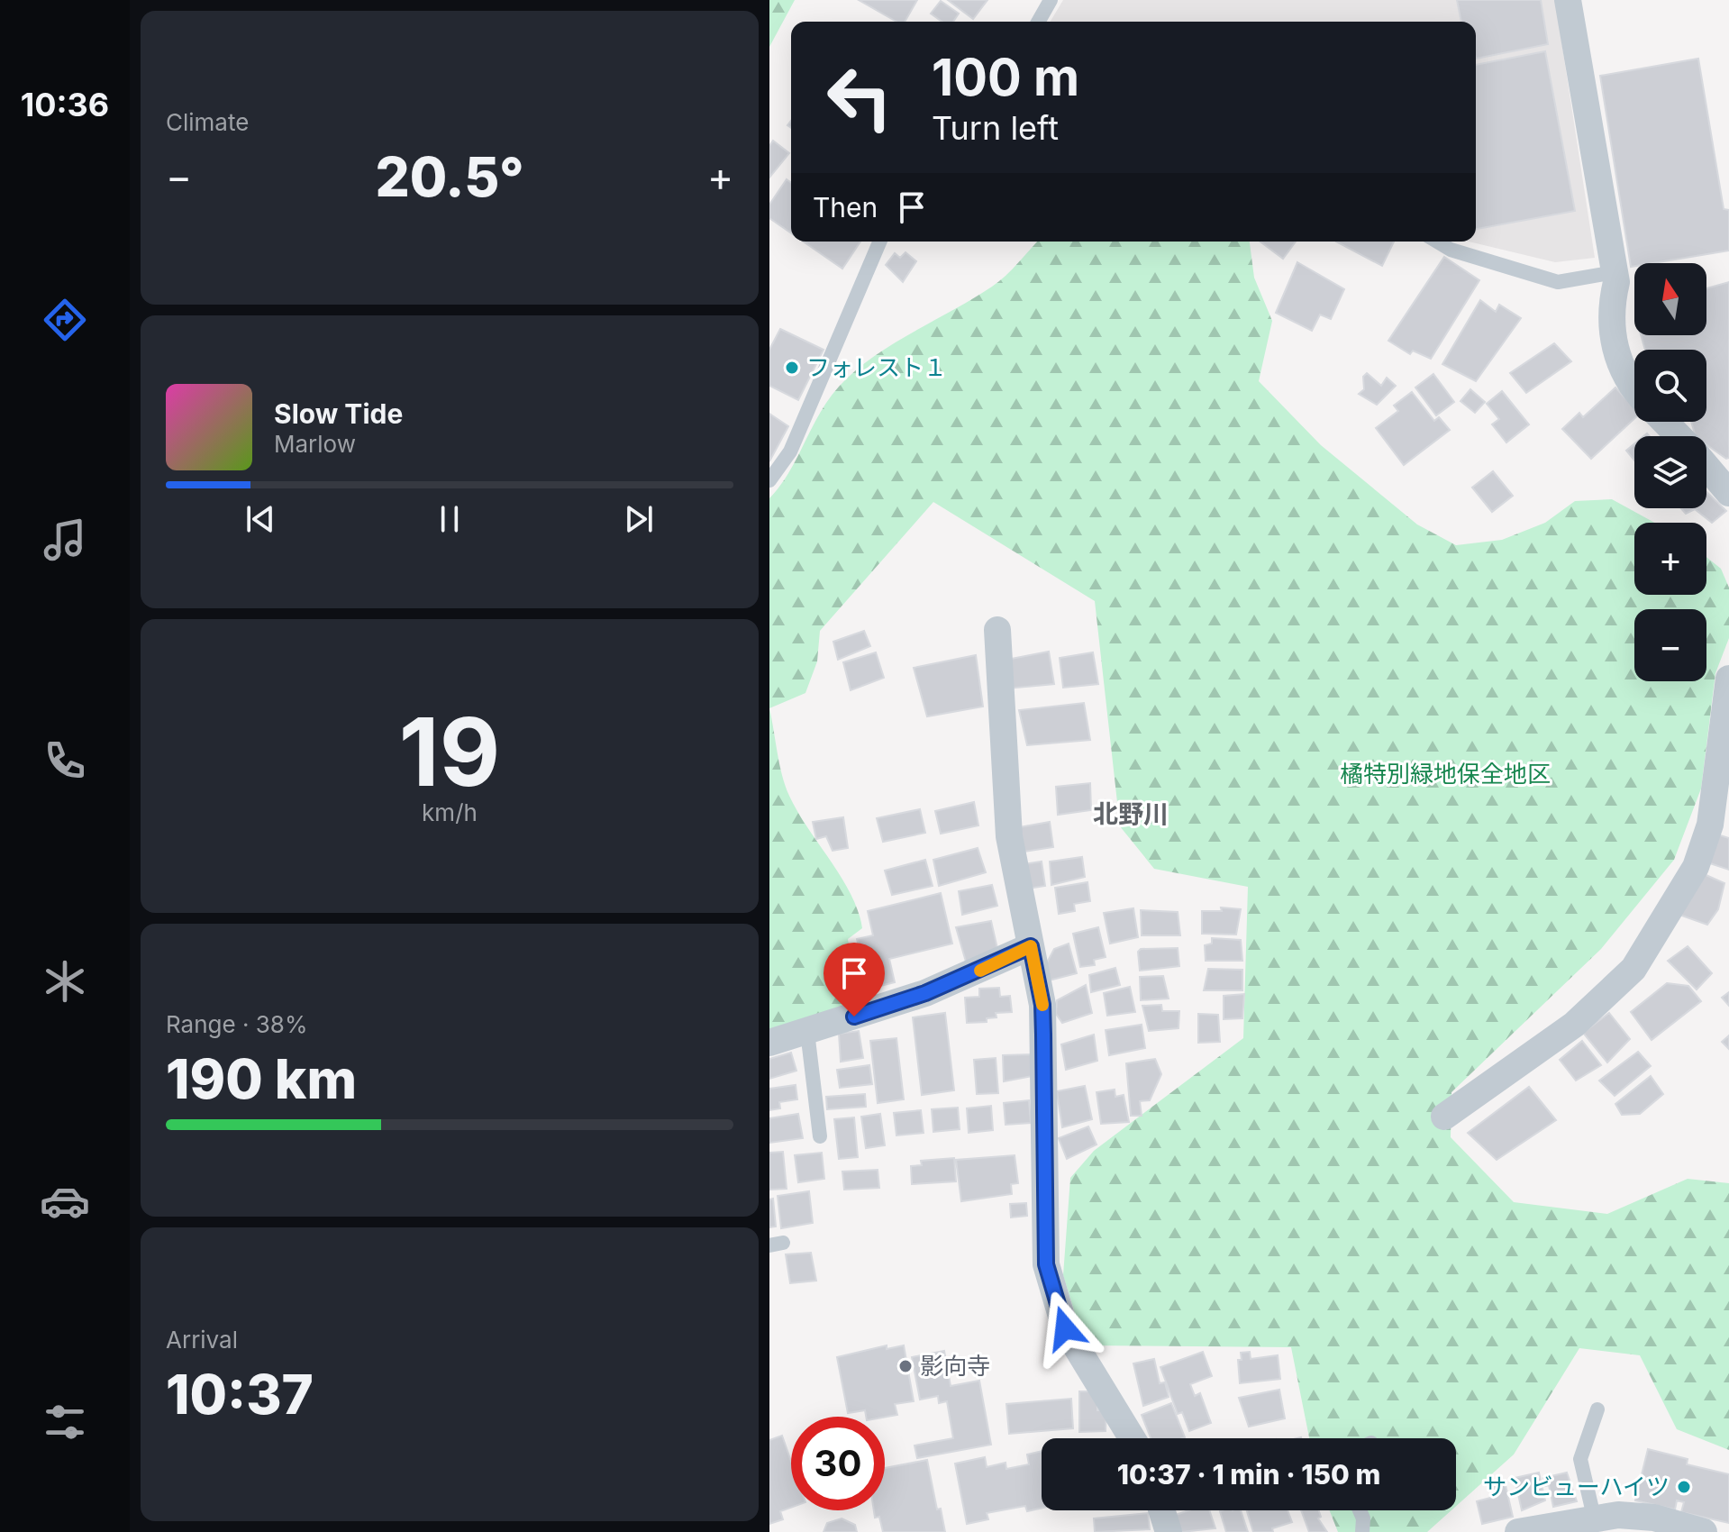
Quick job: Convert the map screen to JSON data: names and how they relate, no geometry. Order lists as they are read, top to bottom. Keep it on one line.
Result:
{"districts":["北野川"],"parks":["橘特別緑地保全地区"],"places":["フォレスト１","影向寺","サンビューハイツ"],"north":"top","page":{"tabs":"10:36","tile":["Climate",["19","km/h"],["Range · 38%","190 km"],["Arrival","10:37"]],"turn":["100 m","Turn left"],"heat":["−","20.5°","+"],"then":"Then","map_buttons":["+","−"],"song":["Slow Tide","Marlow"],"limit":"30","trip":"10:37 · 1 min · 150 m"}}
